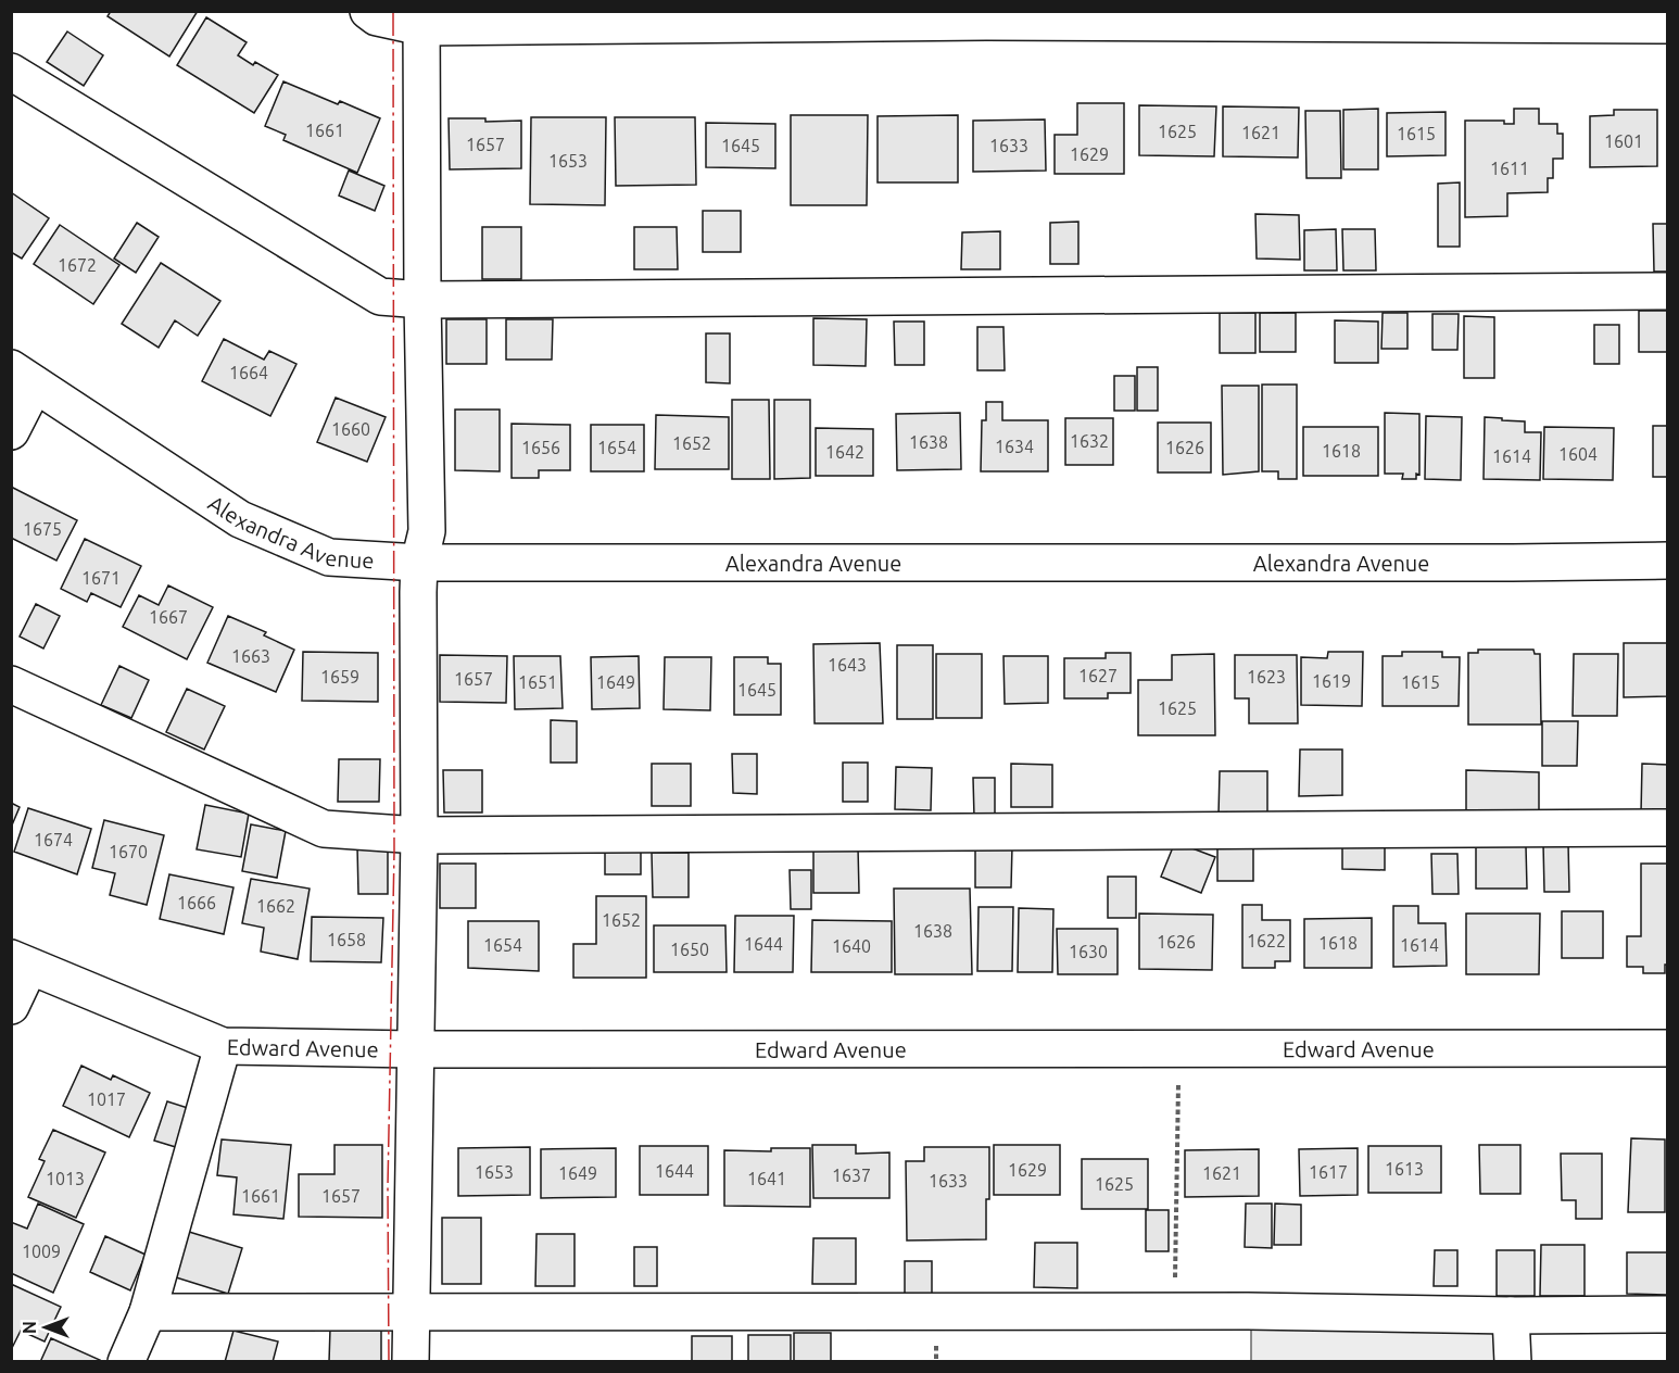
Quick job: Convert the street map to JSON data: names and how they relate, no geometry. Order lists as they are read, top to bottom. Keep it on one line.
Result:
{"streets":{"street":["Alexandra Avenue","Edward Avenue"]},"house_numbers":["1661","1625","1621","1615","1601","1657","1645","1633","1629","1653","1611","1672","1664","1660","1632","1638","1652","1634","1656","1654","1626","1618","1642","1604","1614","1675","1671","1667","1663","1643","1627","1659","1623","1657","1619","1651","1649","1615","1645","1625","1674","1670","1666","1662","1652","1638","1658","1622","1626","1618","1644","1654","1614","1640","1650","1630","1017","1613","1629","1644","1653","1617","1649","1621","1637","1013","1641","1633","1625","1661","1657","1009"],"north":"left"}
